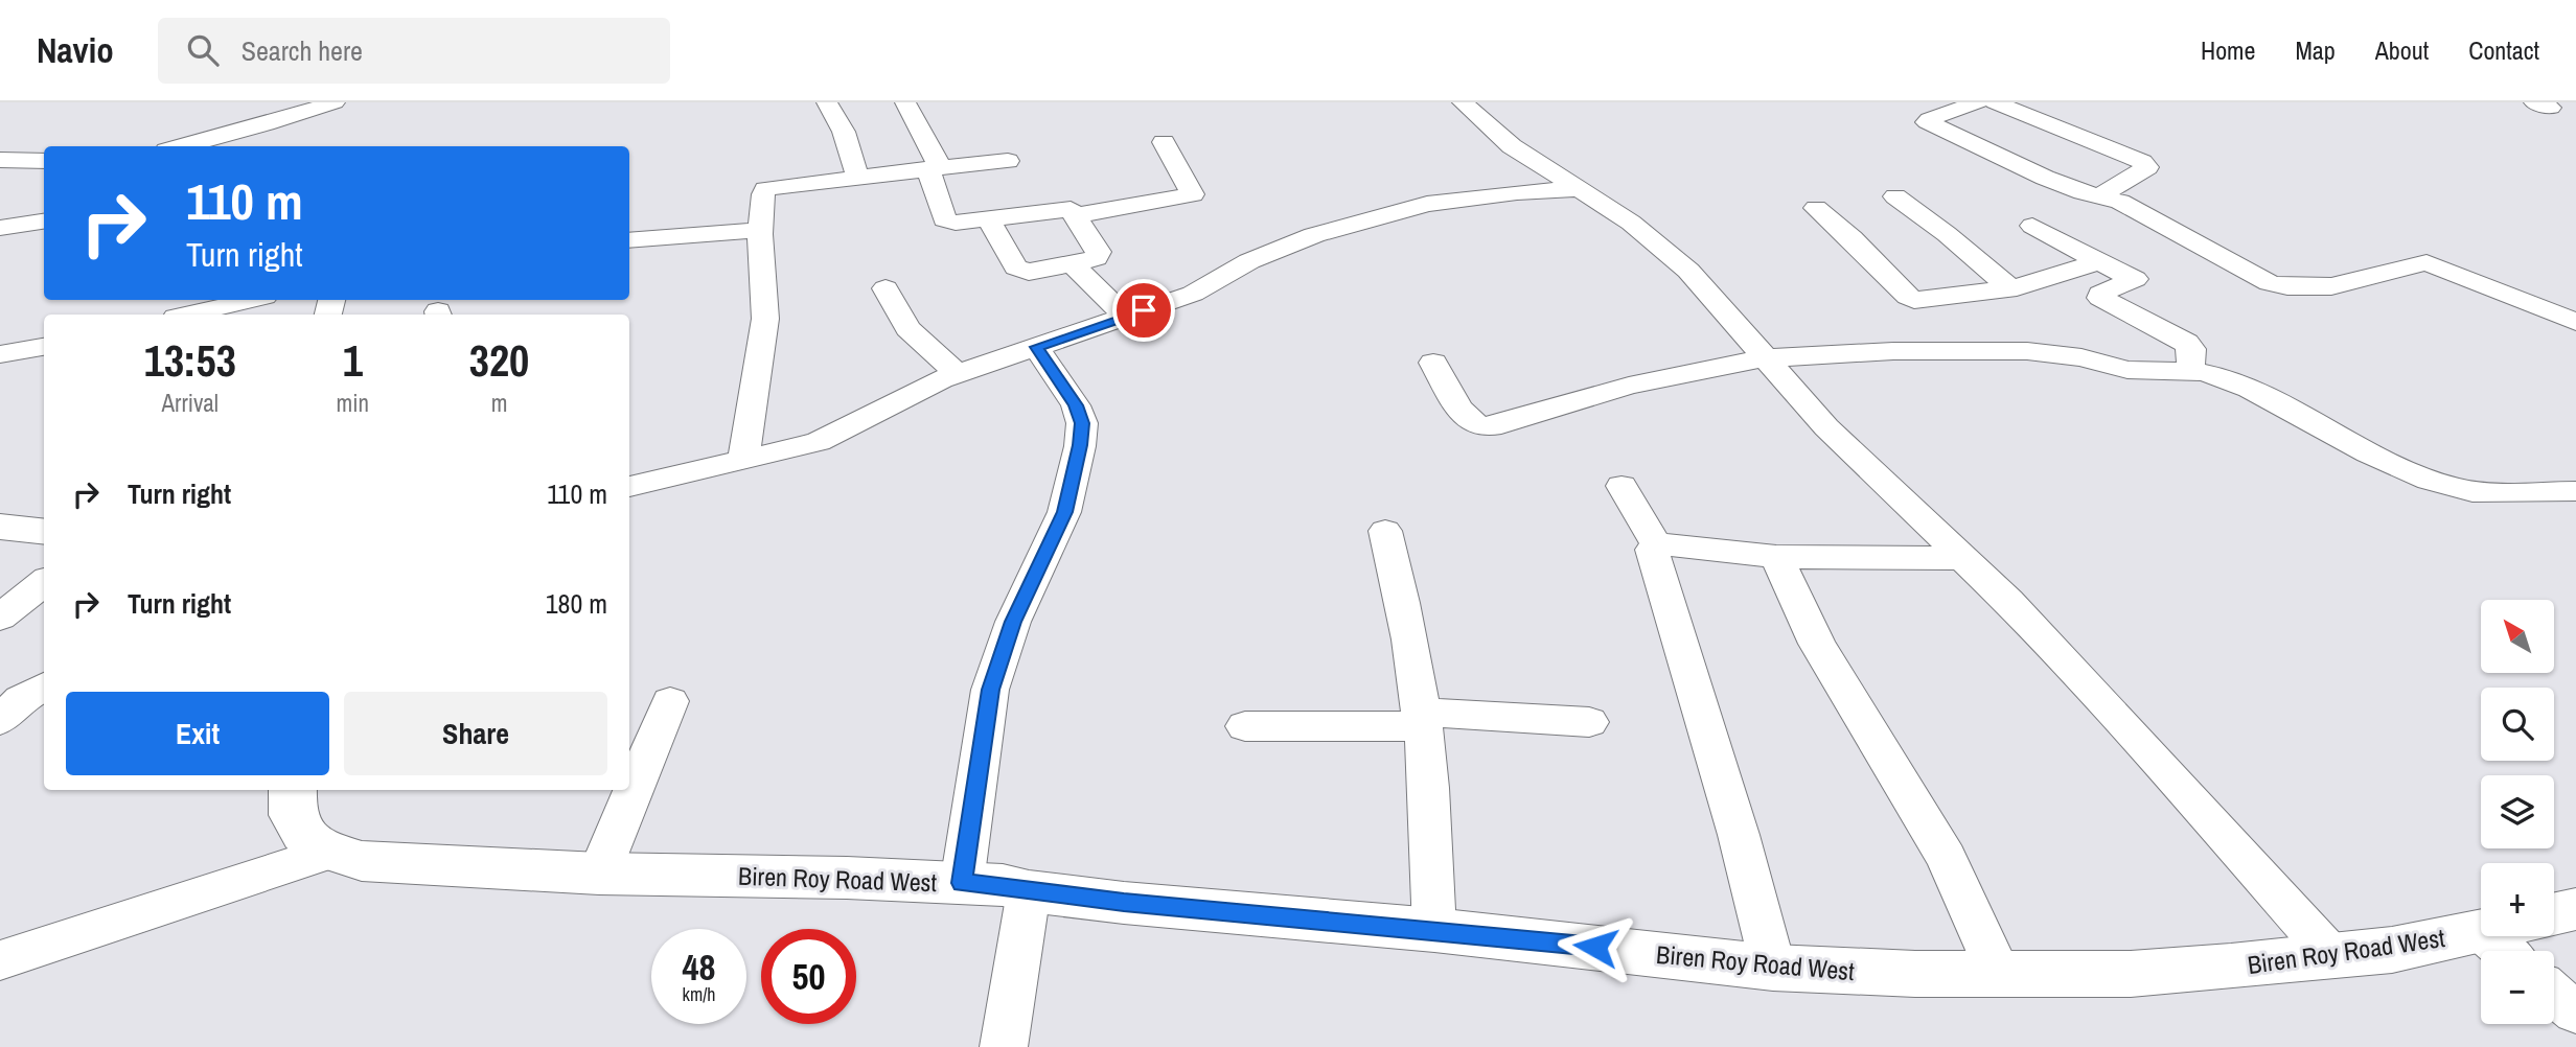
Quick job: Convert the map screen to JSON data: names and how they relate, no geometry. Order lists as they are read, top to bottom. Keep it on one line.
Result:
{"streets":{"main road":["Biren Roy Road West"]},"north":"top left","page":{"header":"Navio","search":"Search here","nav":["Home","Map","About","Contact"],"turn":["110 m","Turn right"],"eta":["13:53","Arrival","1","min","320","m"],"list":[{"name":"Turn right","value":"110 m"},{"name":"Turn right","value":"180 m"}],"map_buttons":["+","−"],"buttons":["Exit","Share"],"speed":"48 km/h","limit":"50"}}
